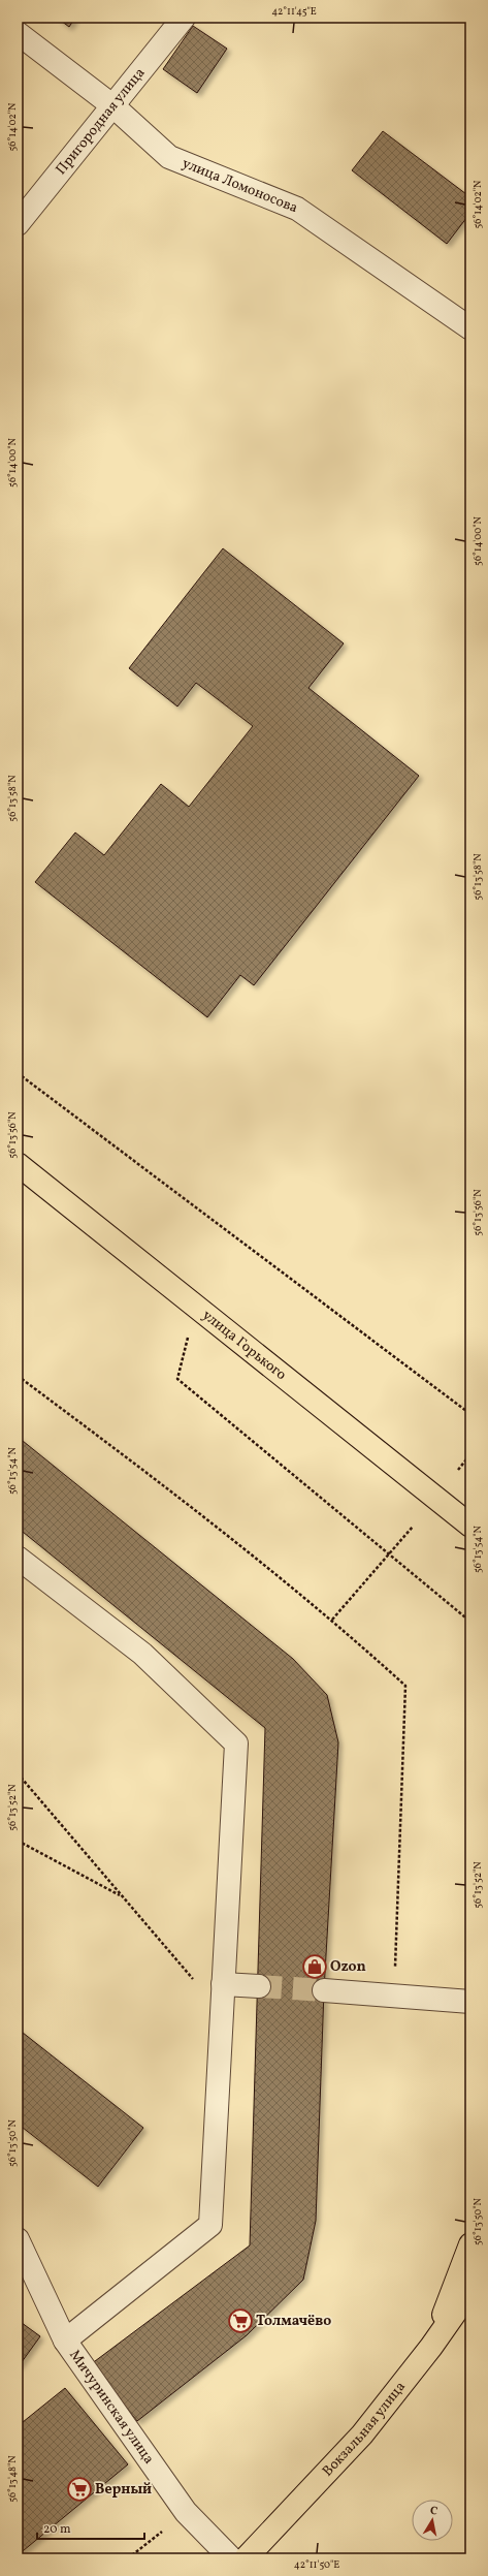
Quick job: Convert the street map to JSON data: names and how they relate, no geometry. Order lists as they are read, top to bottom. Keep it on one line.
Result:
{"streets":{"main road":["улица Горького","Вокзальная улица"],"street":["Пригородная улица","улица Ломоносова","Мичуринская улица"]},"crossings":[["Пригородная улица","улица Ломоносова"]],"places":{"shop":["Ozon"],"supermarket":["Толмачёво","Верный"]},"scale_bar":"20 m","north":"top","coordinates":["42°11'45\"E","56°14'02\"N","56°14'00\"N","56°13'58\"N","56°13'56\"N","56°13'54\"N","56°13'52\"N","56°13'50\"N","56°13'48\"N","42°11'50\"E"]}
